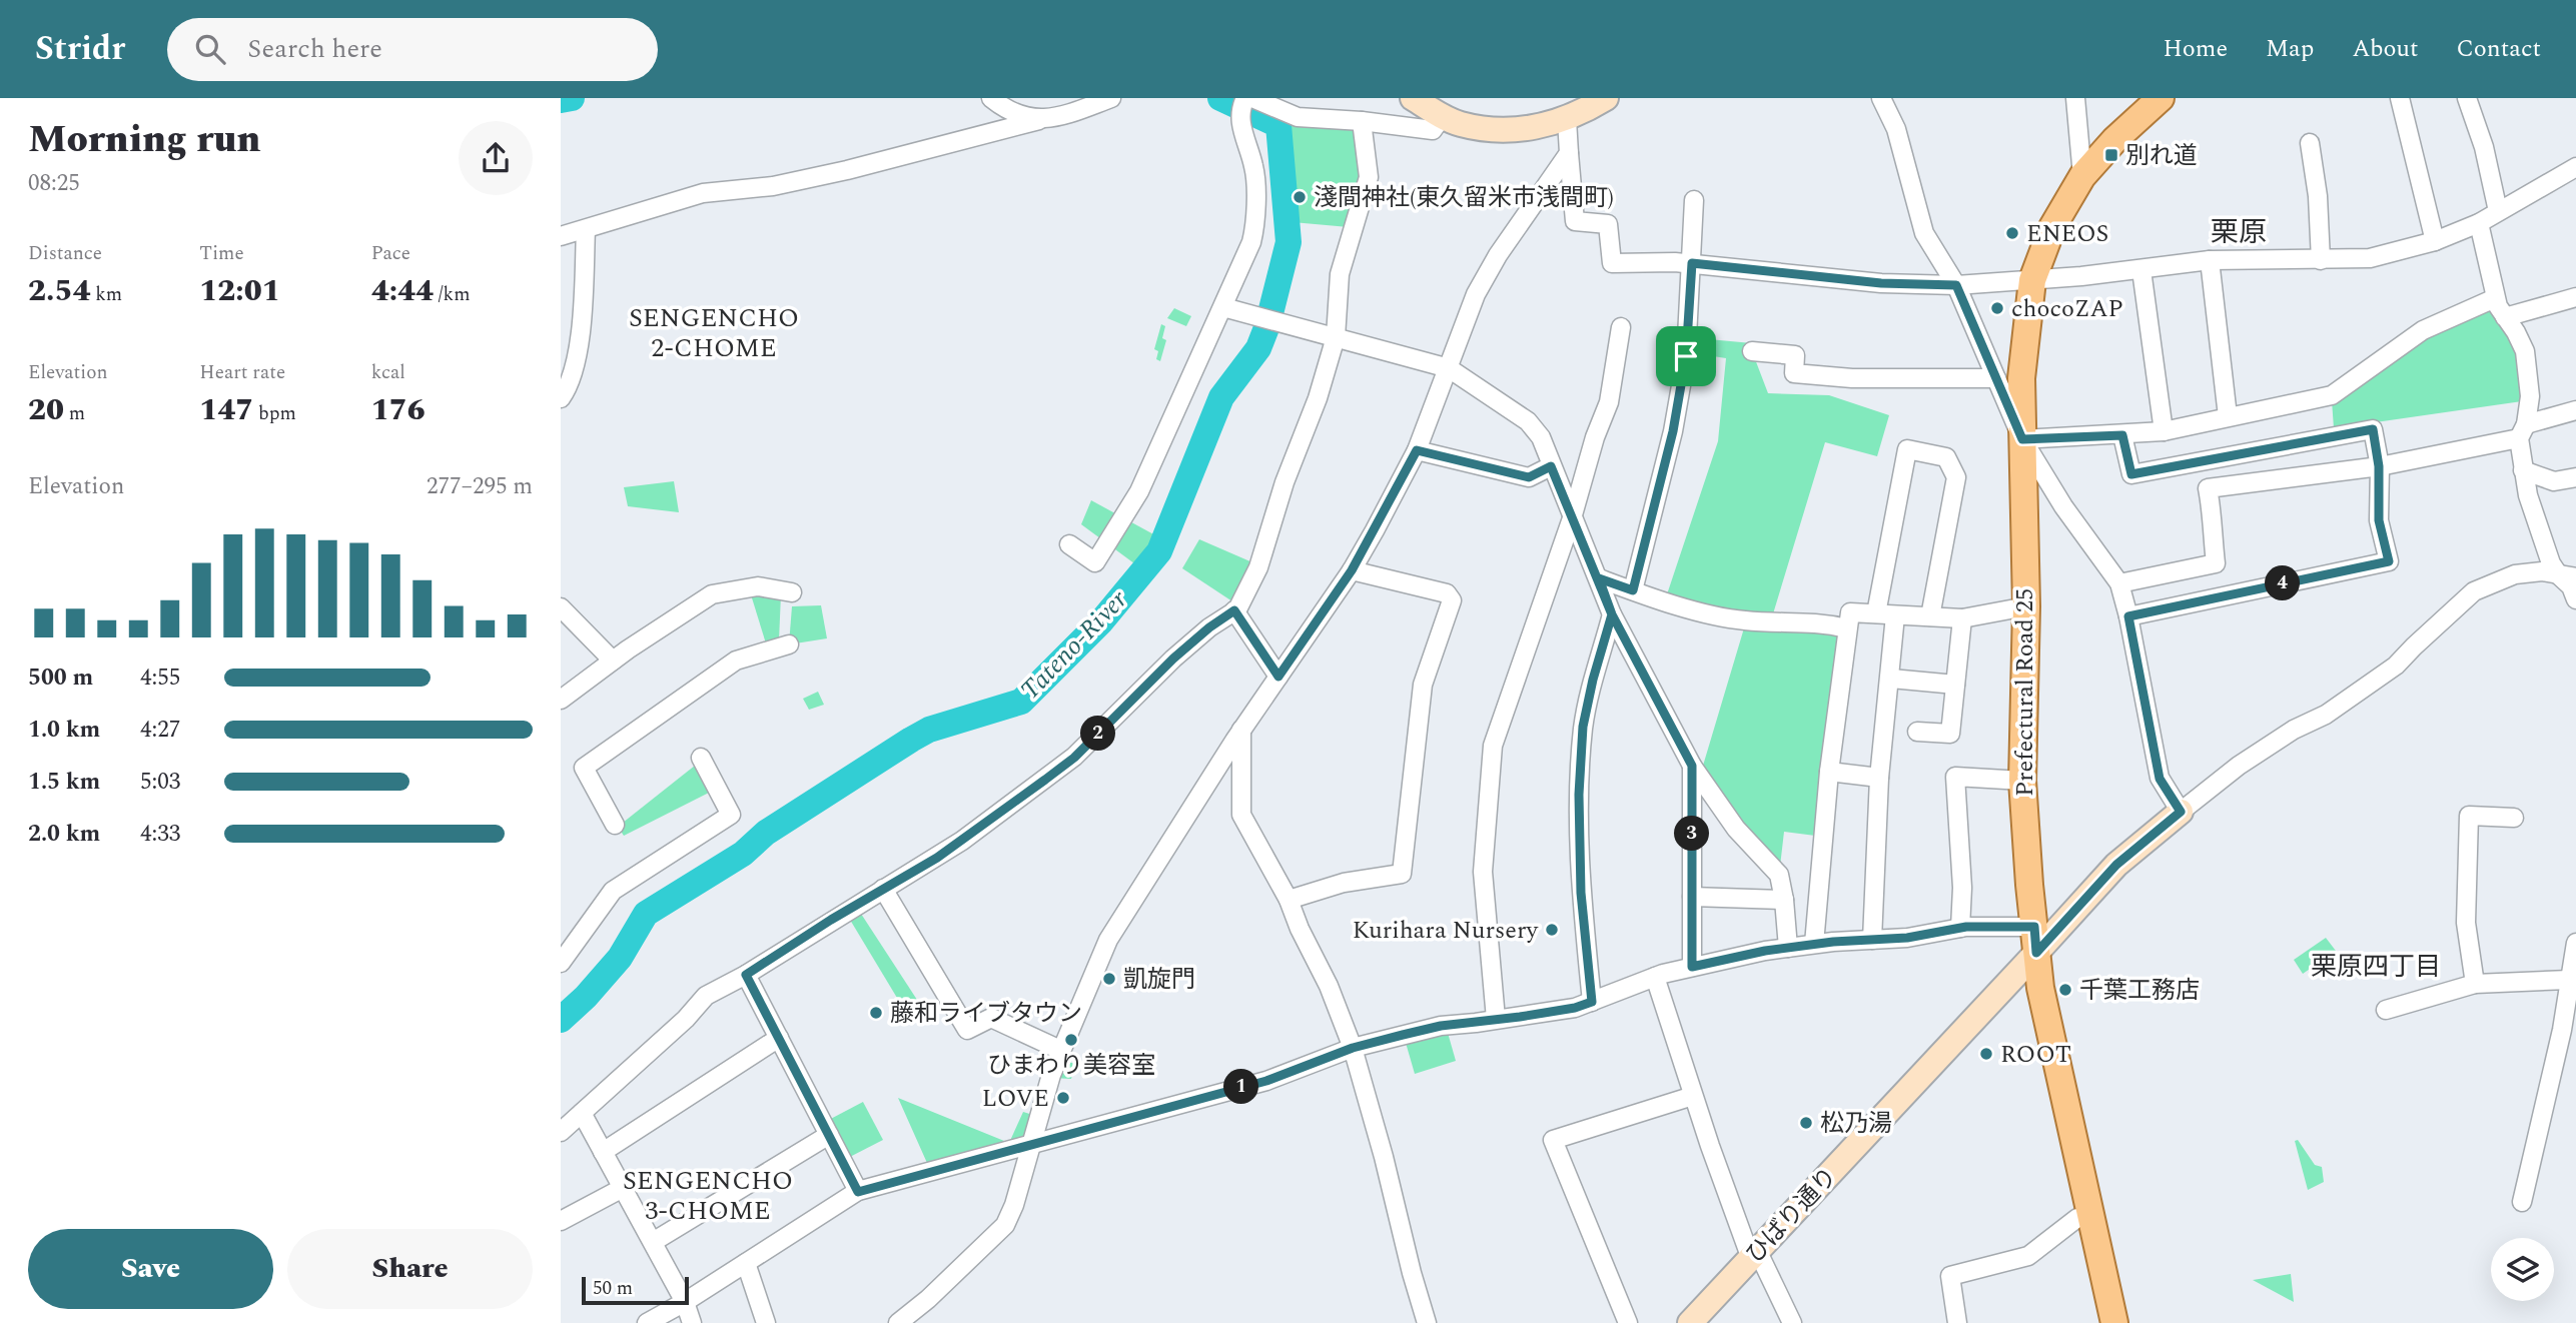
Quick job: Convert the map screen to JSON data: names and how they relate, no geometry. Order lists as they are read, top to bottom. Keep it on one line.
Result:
{"streets":{"main road":["Prefectural Road 25"],"street":["ひばり通り"]},"crossings":[["Prefectural Road 25","ひばり通り"]],"districts":["栗原","SENGENCHO 2-CHOME","栗原四丁目","SENGENCHO 3-CHOME"],"water":["Tateno-River"],"places":{"transit":["別れ道"],"other":["淺間神社(東久留米市浅間町)","ENEOS","chocoZAP","Kurihara Nursery","凱旋門","千葉工務店","藤和ライブタウン","ひまわり美容室","ROOT","LOVE","松乃湯"]},"scale_bar":"50 m","page":{"header":"Stridr","search":"Search here","nav":["Home","Map","About","Contact"],"heading":["Morning run","08:25"],"stats":[["Distance","2.54 km"],["Time","12:01"],["Pace","4:44 /km"],["Elevation","20 m"],["Heart rate","147 bpm"],["kcal","176"]],"chart":["Elevation","277–295 m"],"pins":["4","2","3","1"],"list":[{"name":"500 m","note":"4:55"},{"name":"1.0 km","note":"4:27"},{"name":"1.5 km","note":"5:03"},{"name":"2.0 km","note":"4:33"}],"buttons":["Save","Share"],"scale":"50 m"}}
